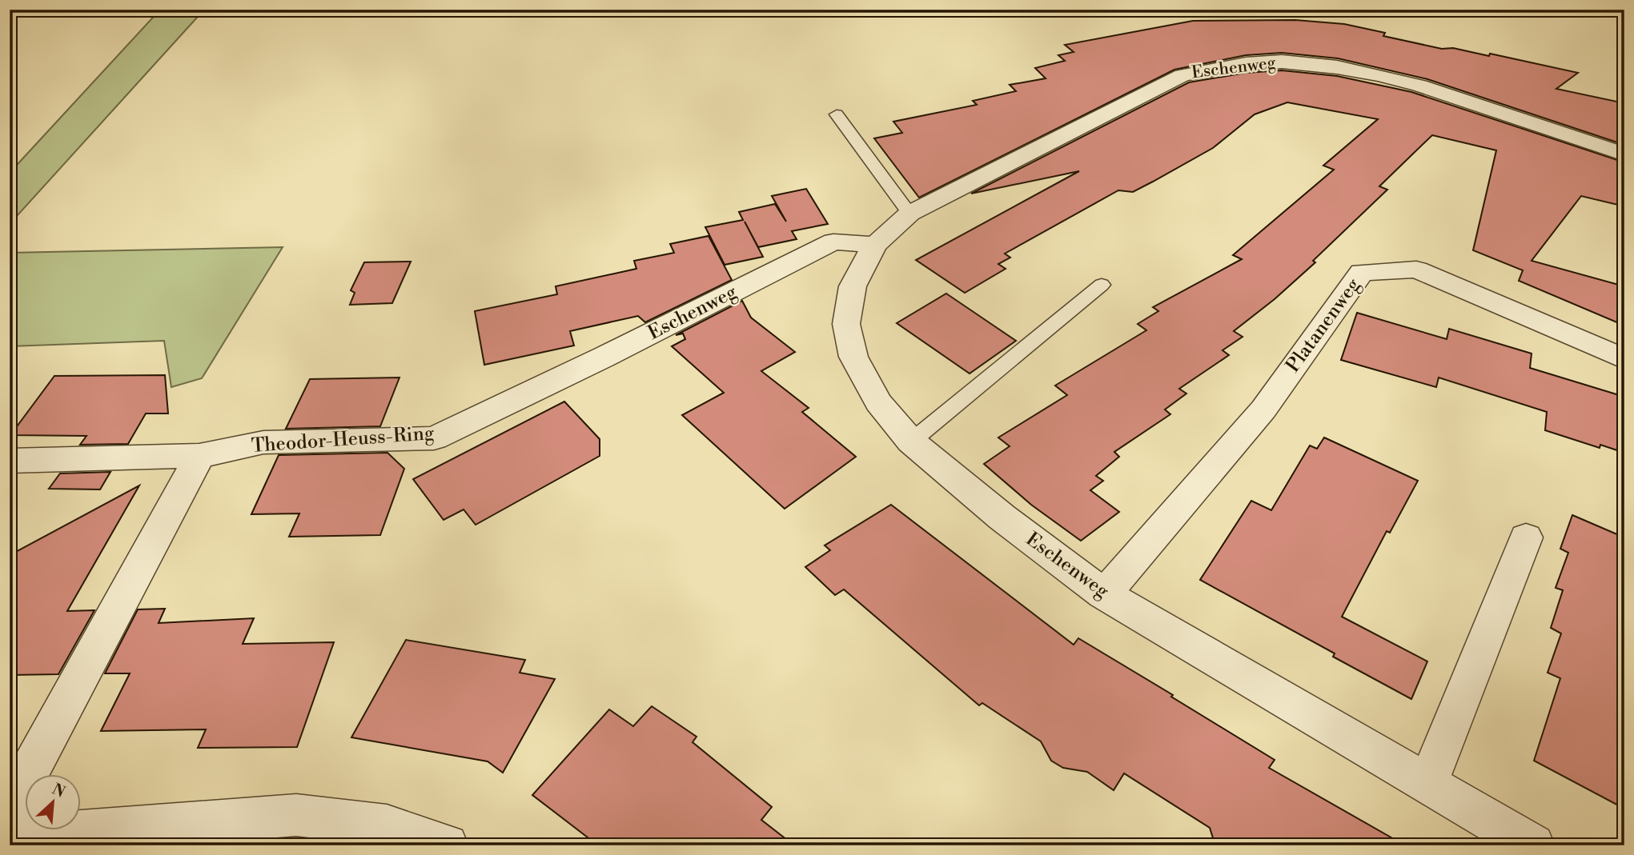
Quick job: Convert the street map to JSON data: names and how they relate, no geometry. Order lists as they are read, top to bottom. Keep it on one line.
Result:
{"streets":{"street":["Eschenweg","Platanenweg","Theodor-Heuss-Ring"]},"crossings":[["Eschenweg","Platanenweg"],["Eschenweg","Theodor-Heuss-Ring"]],"north":"top right"}
